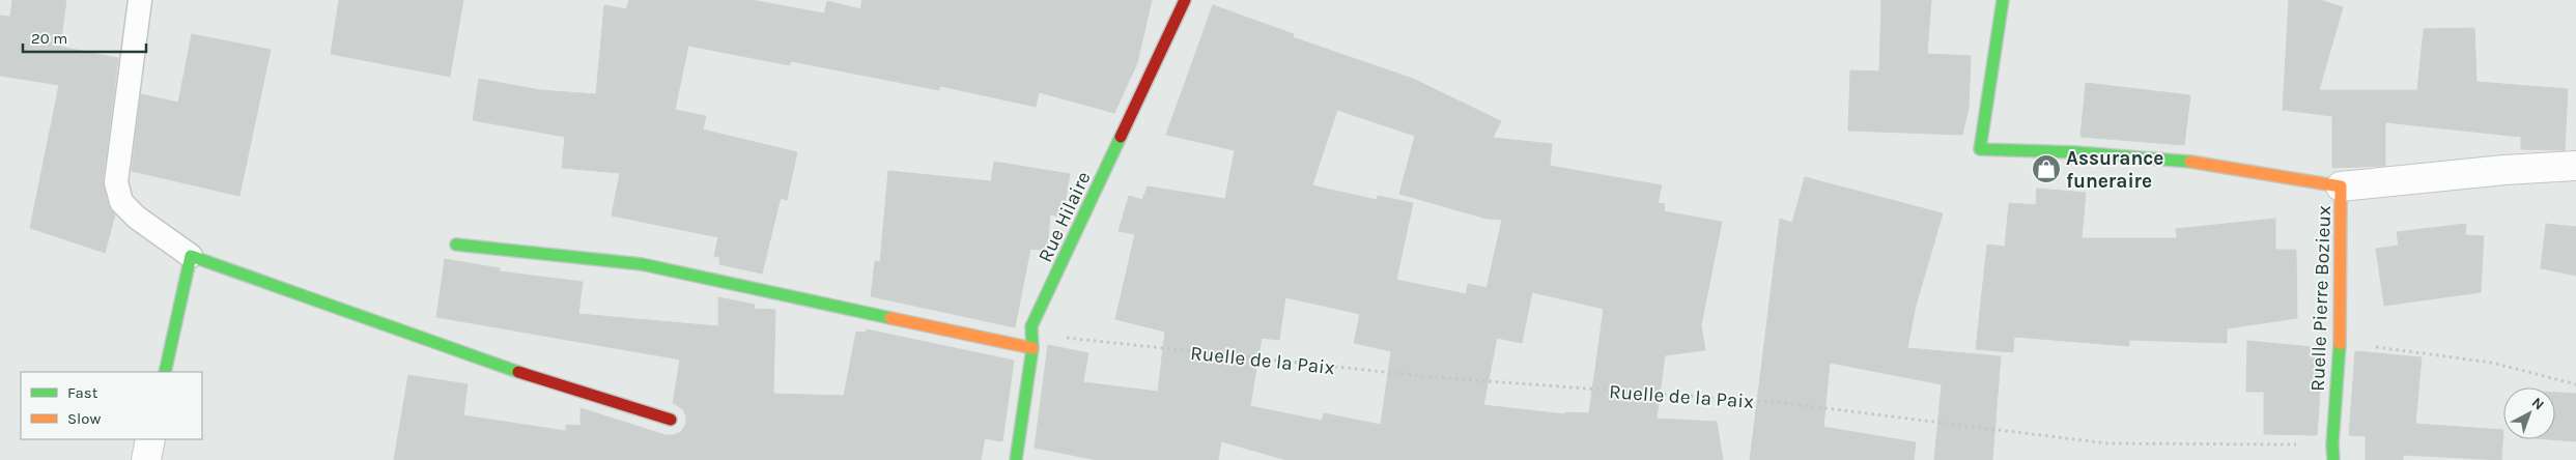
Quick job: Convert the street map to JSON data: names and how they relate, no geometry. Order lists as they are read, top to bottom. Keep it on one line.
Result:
{"streets":{"street":["Rue Hilaire","Ruelle Pierre Bozieux"],"path":["Ruelle de la Paix"]},"crossings":[["Rue Hilaire","Ruelle de la Paix"],["Ruelle Pierre Bozieux","Ruelle de la Paix"]],"places":{"shop":["Assurance funeraire"]},"legend":["Fast","Slow"],"scale_bar":"20 m","north":"top right"}
